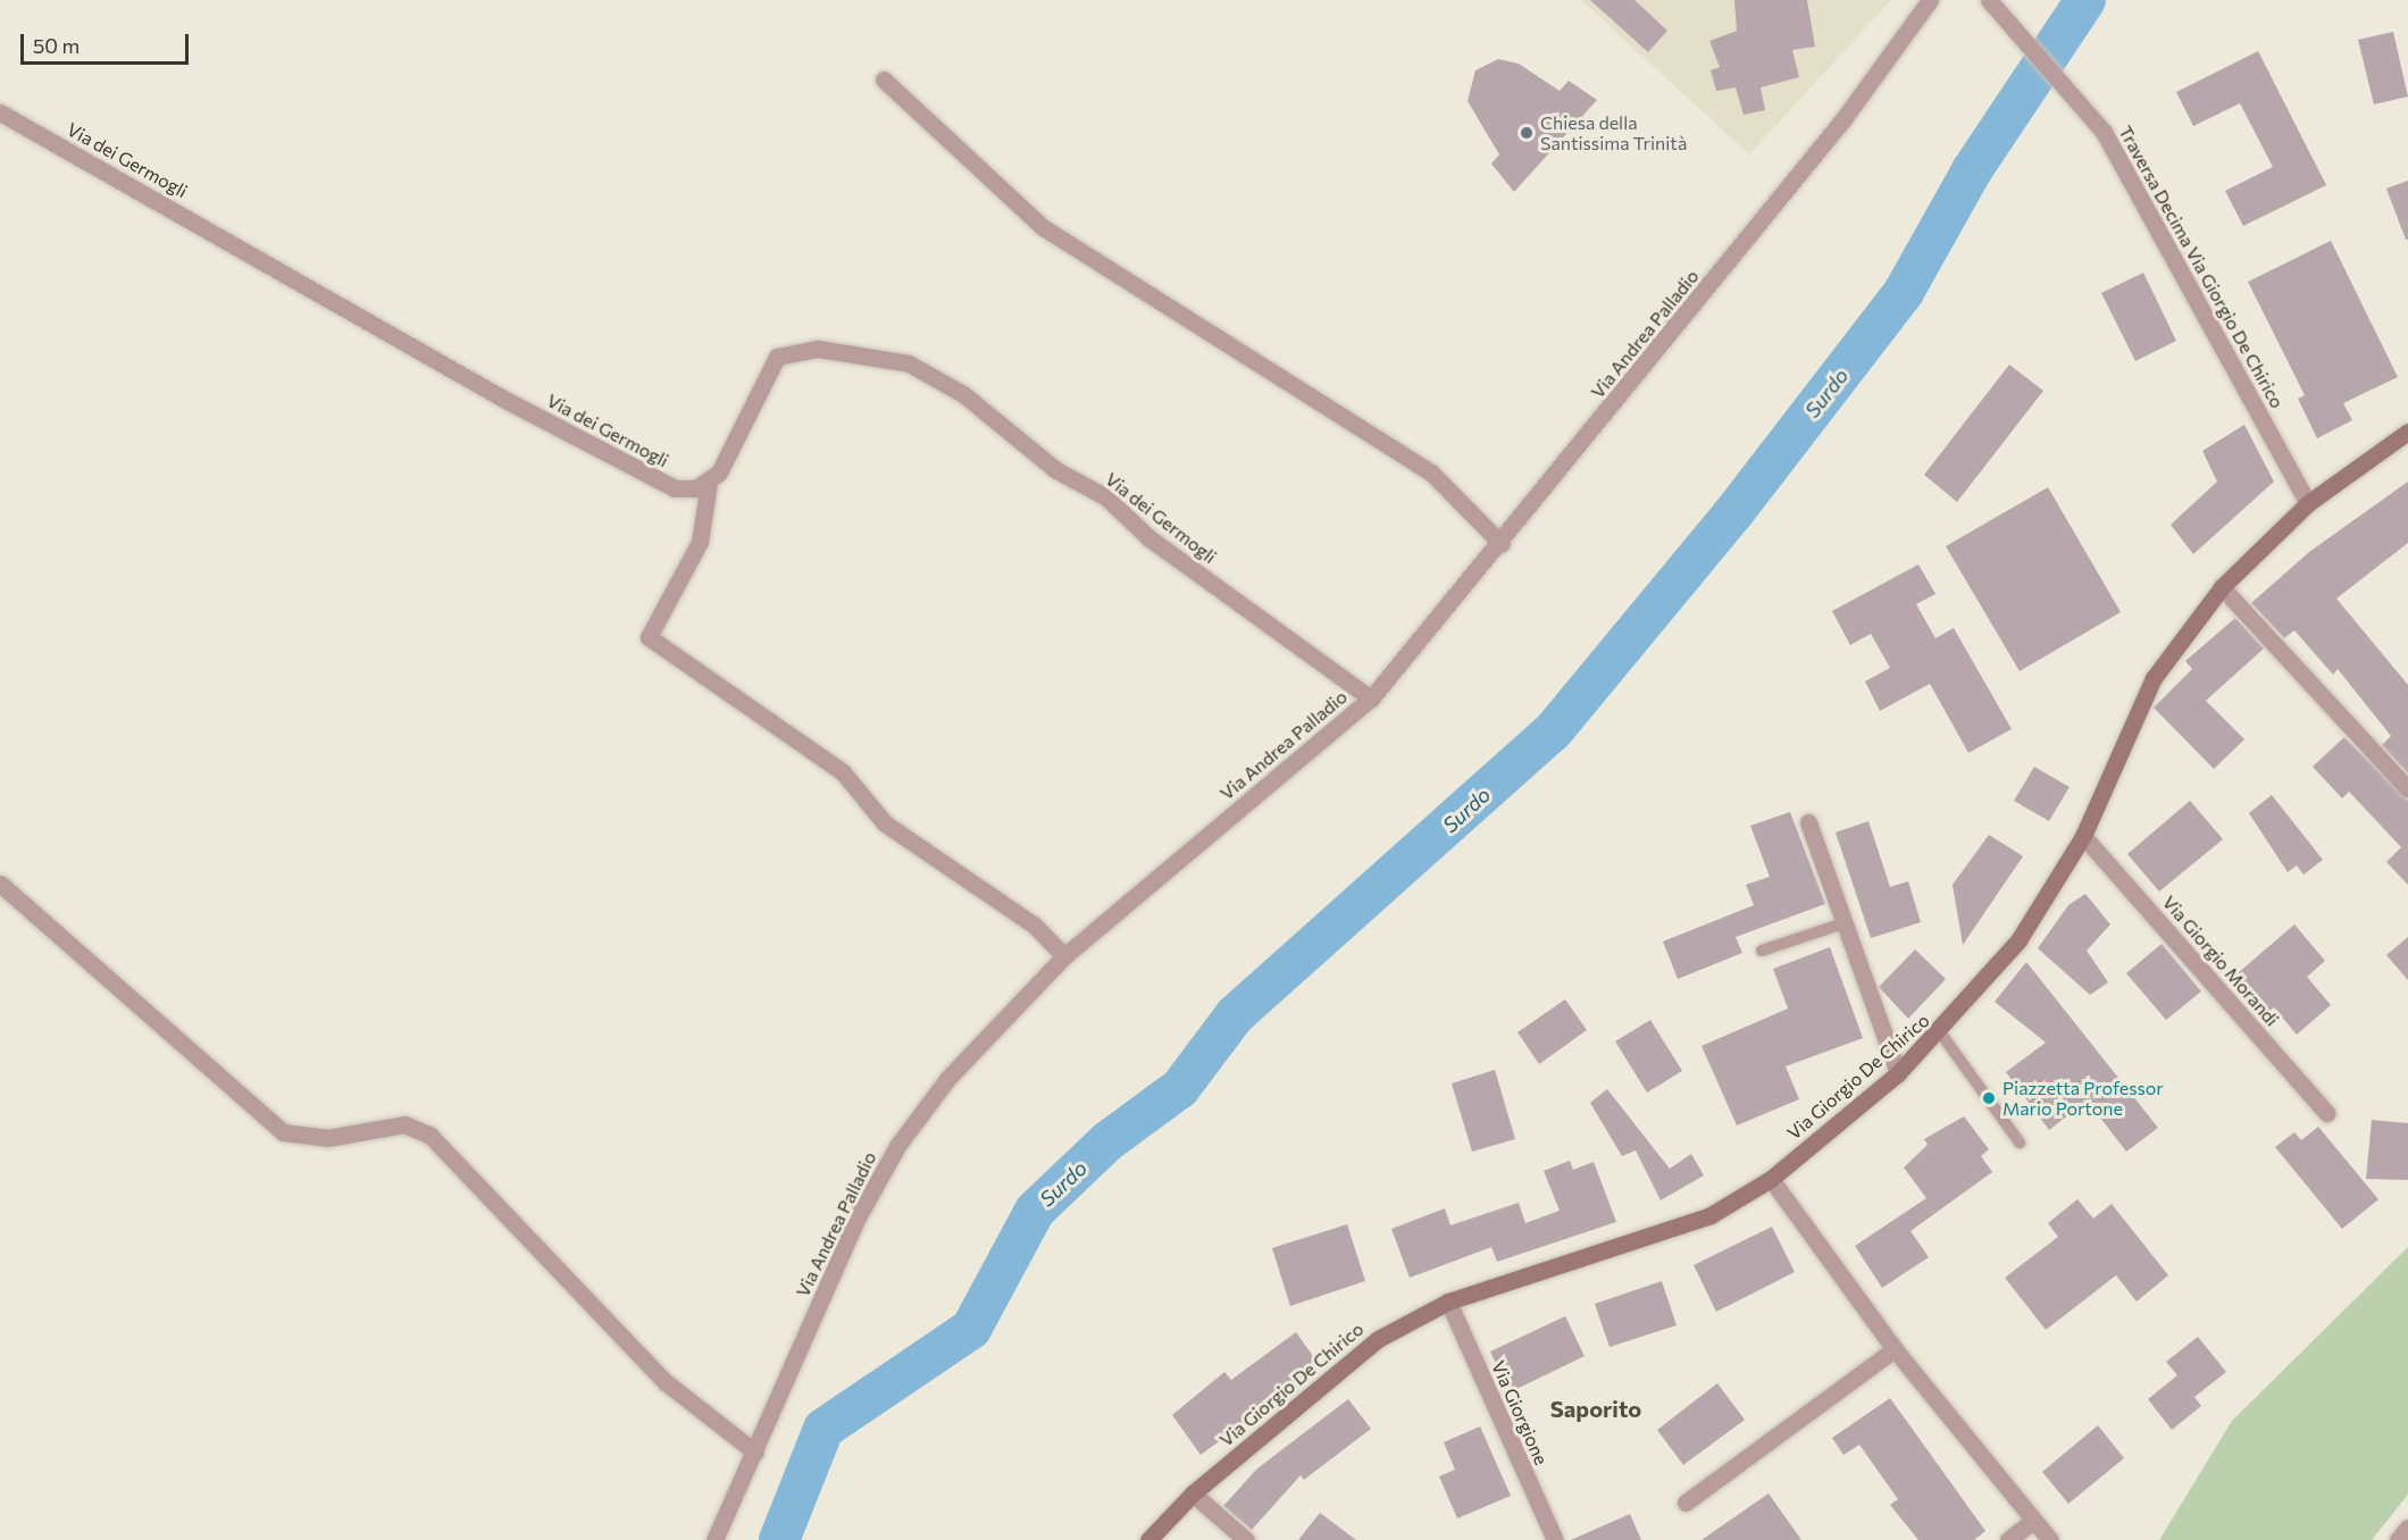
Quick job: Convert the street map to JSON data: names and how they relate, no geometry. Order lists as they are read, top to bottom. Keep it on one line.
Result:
{"streets":{"main road":["Via Giorgio De Chirico"],"street":["Via dei Germogli","Traversa Decima Via Giorgio De Chirico","Via Andrea Palladio","Via Giorgio Morandi","Via Giorgione"]},"crossings":[["Via dei Germogli","Via Andrea Palladio"],["Traversa Decima Via Giorgio De Chirico","Via Giorgio De Chirico"],["Via Giorgio Morandi","Via Giorgio De Chirico"],["Via Giorgio De Chirico","Via Giorgione"]],"districts":["Saporito"],"water":["Surdo"],"places":["Chiesa della Santissima Trinità","Piazzetta Professor Mario Portone"],"scale_bar":"50 m"}
